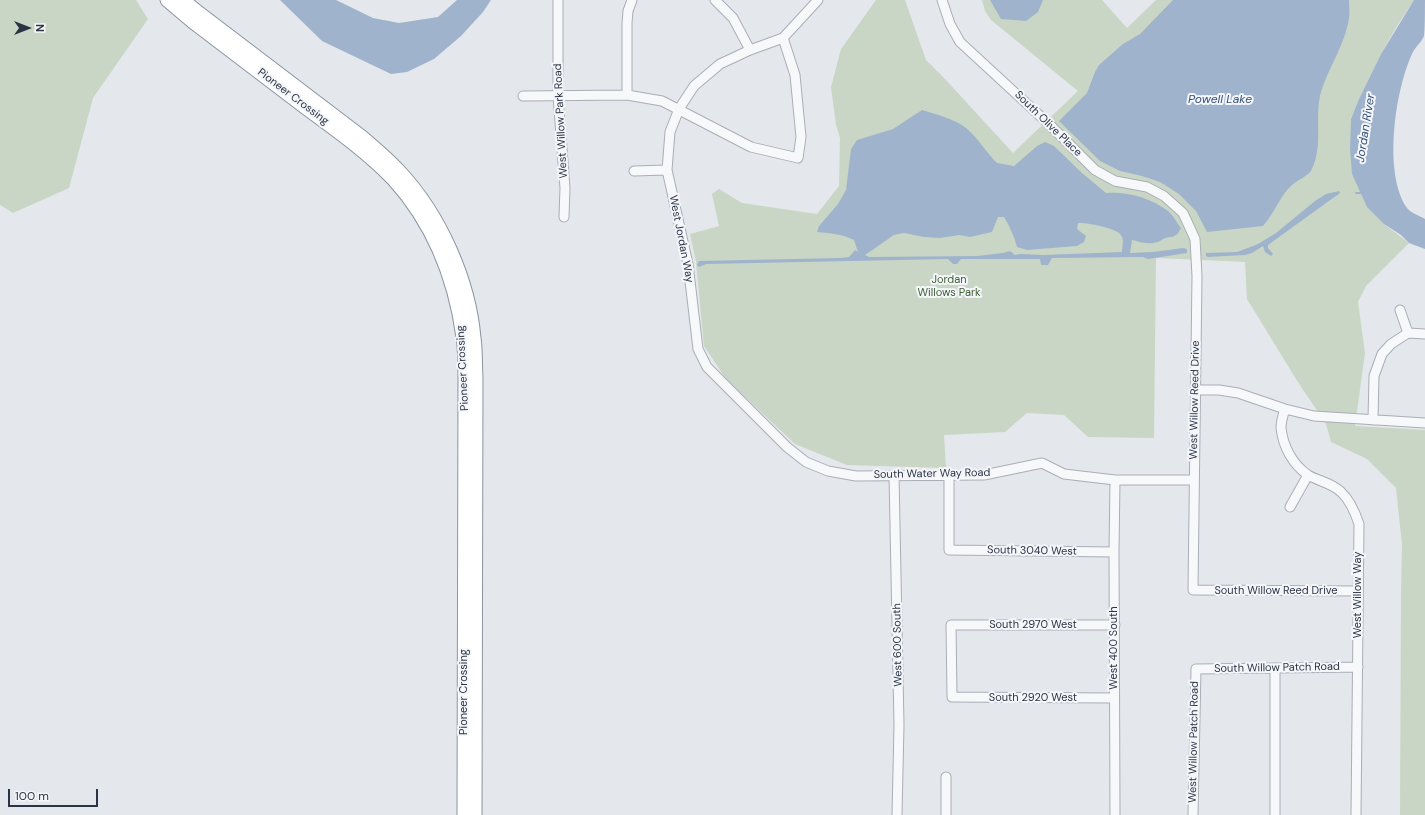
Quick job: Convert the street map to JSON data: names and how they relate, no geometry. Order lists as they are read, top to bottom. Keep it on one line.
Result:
{"streets":{"highway":["Pioneer Crossing"],"street":["West Willow Park Road","South Olive Place","West Jordan Way","West Willow Reed Drive","South Water Way Road","South 3040 West","South Willow Reed Drive","West Willow Way","South 2970 West","West 600 South","West 400 South","South Willow Patch Road","South 2920 West","West Willow Patch Road"]},"crossings":[["South Olive Place","West Willow Reed Drive"],["West Jordan Way","South Water Way Road"],["West Willow Reed Drive","South Water Way Road"],["West Willow Reed Drive","South Willow Reed Drive"],["South Water Way Road","South 3040 West"],["South Water Way Road","West 600 South"],["South Water Way Road","West 400 South"],["South 3040 West","West 400 South"],["South Willow Reed Drive","West Willow Way"],["West Willow Way","South Willow Patch Road"],["South 2970 West","West 400 South"],["South 2970 West","South 2920 West"],["West 400 South","South 2920 West"],["South Willow Patch Road","West Willow Patch Road"]],"water":["Powell Lake","Jordan River"],"parks":["Jordan Willows Park"],"scale_bar":"100 m","north":"right"}
